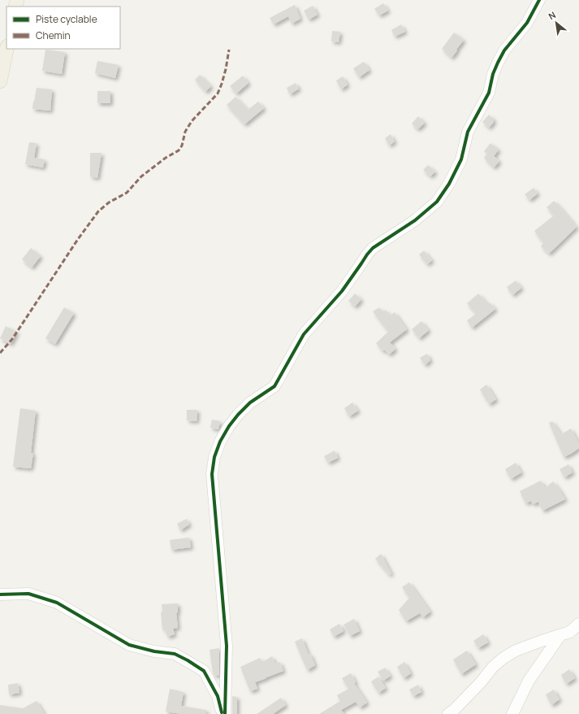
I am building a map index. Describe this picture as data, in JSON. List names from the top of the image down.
{
  "legend": ["Piste cyclable", "Chemin"],
  "north": "top left"
}
